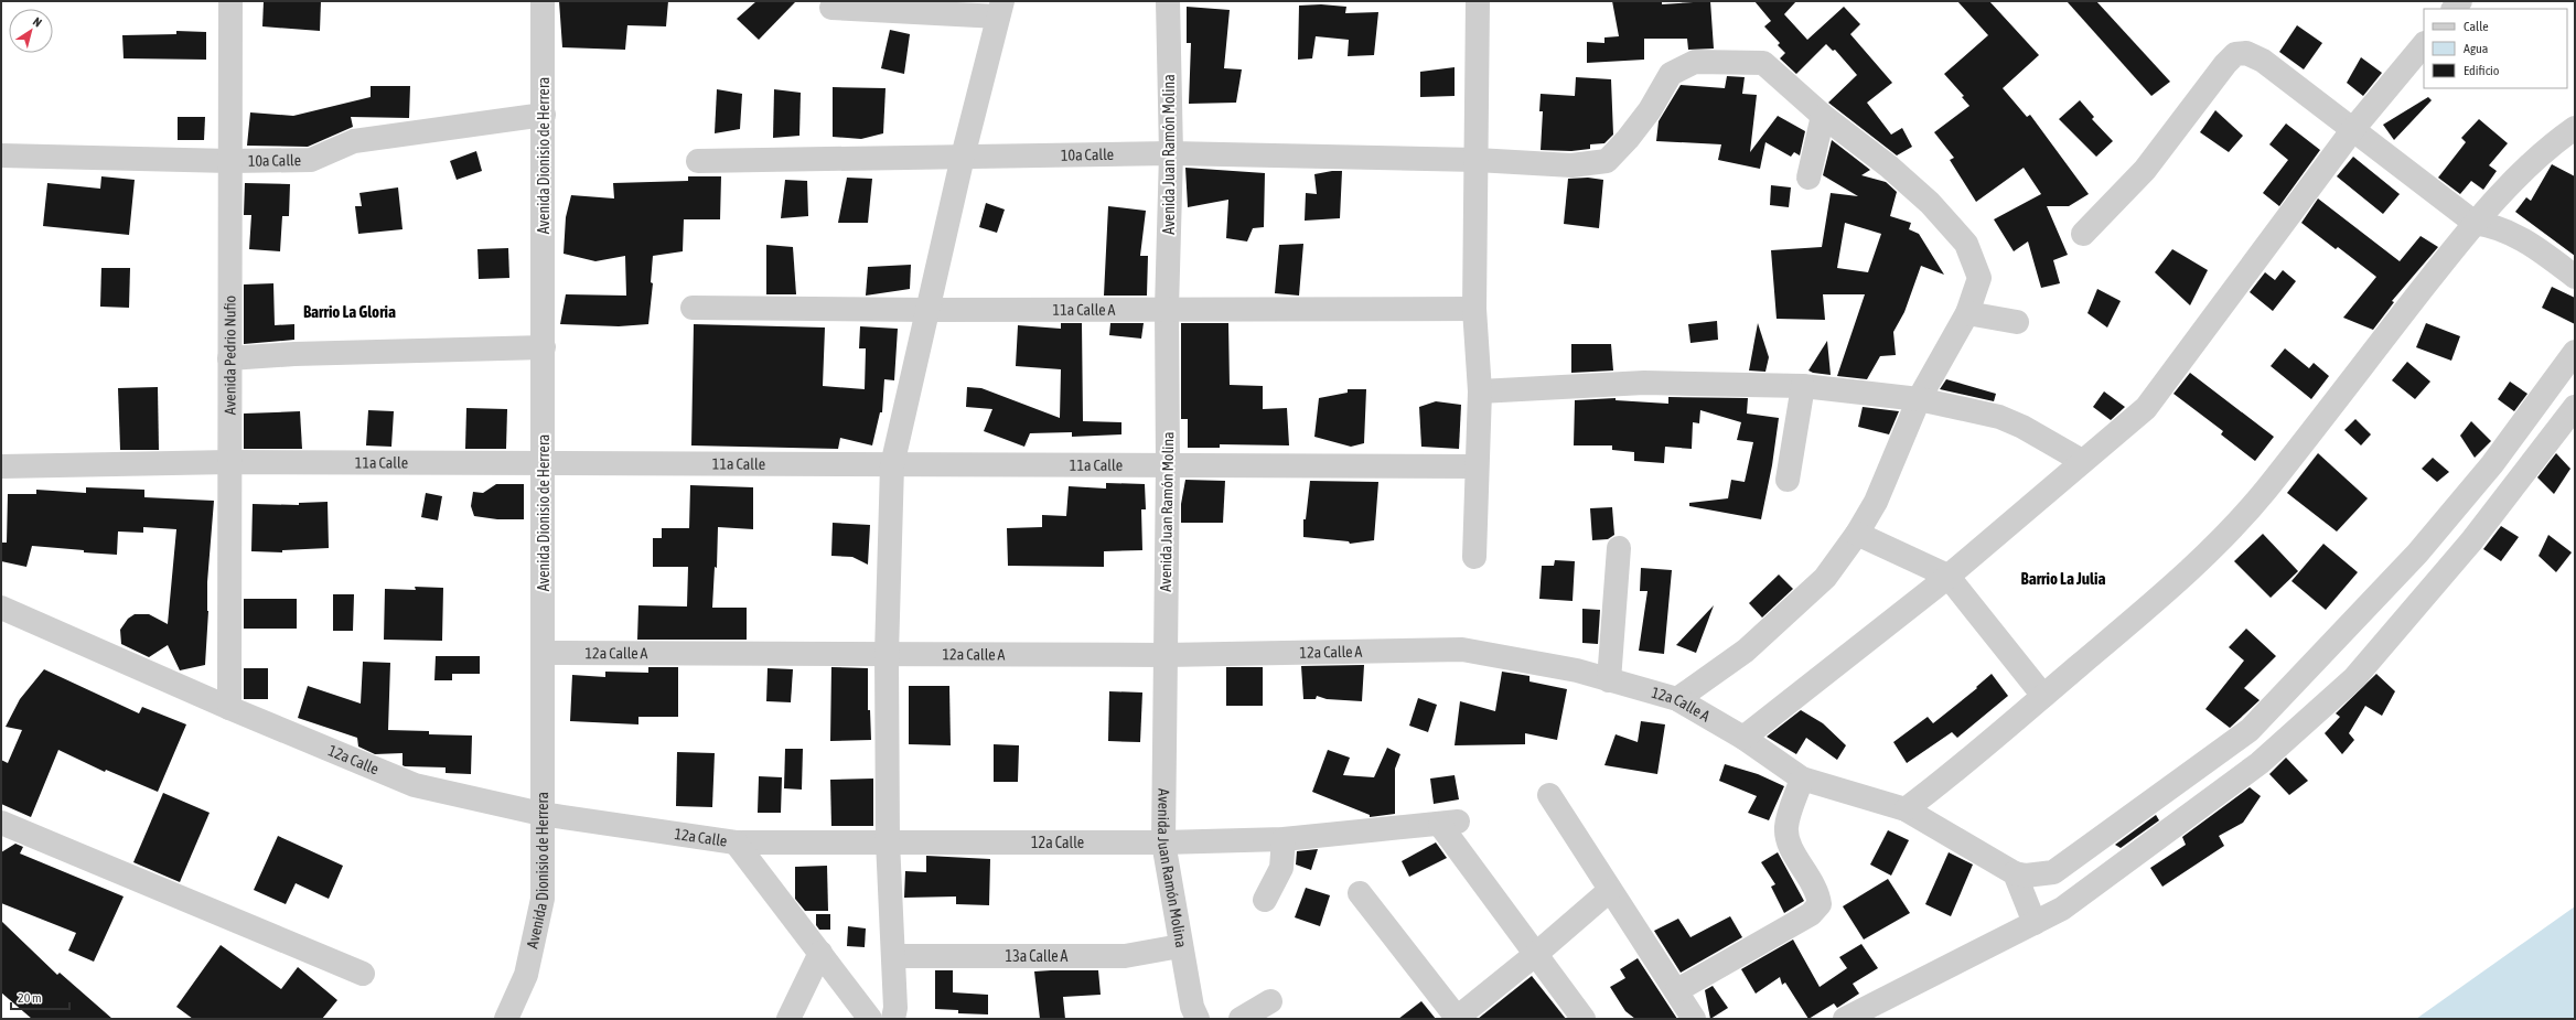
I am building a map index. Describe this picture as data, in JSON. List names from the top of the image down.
{
  "streets": {
    "street": [
      "10a Calle",
      "Avenida Juan Ramón Molina",
      "Avenida Dionisio de Herrera",
      "11a Calle A",
      "Avenida Pedrio Nufio",
      "11a Calle",
      "12a Calle A",
      "12a Calle",
      "13a Calle A"
    ]
  },
  "crossings": [
    ["10a Calle", "Avenida Juan Ramón Molina"],
    ["10a Calle", "Avenida Dionisio de Herrera"],
    ["10a Calle", "Avenida Pedrio Nufio"],
    ["10a Calle", "12a Calle A"],
    ["Avenida Juan Ramón Molina", "11a Calle A"],
    ["Avenida Juan Ramón Molina", "11a Calle"],
    ["Avenida Juan Ramón Molina", "12a Calle A"],
    ["Avenida Juan Ramón Molina", "12a Calle"],
    ["Avenida Juan Ramón Molina", "13a Calle A"],
    ["Avenida Dionisio de Herrera", "11a Calle"],
    ["Avenida Dionisio de Herrera", "12a Calle A"],
    ["Avenida Dionisio de Herrera", "12a Calle"],
    ["Avenida Pedrio Nufio", "11a Calle"],
    ["Avenida Pedrio Nufio", "12a Calle"]
  ],
  "districts": ["Barrio La Gloria", "Barrio La Julia"],
  "legend": ["Calle", "Agua", "Edificio"],
  "scale_bar": "20 m",
  "north": "top right"
}
